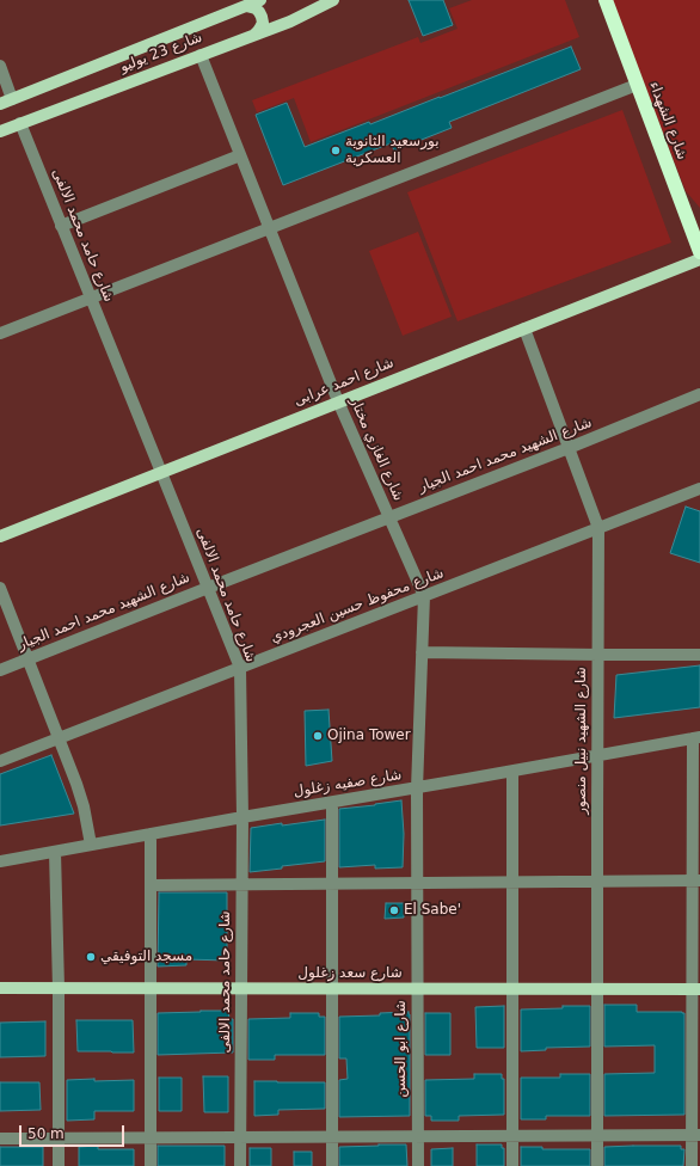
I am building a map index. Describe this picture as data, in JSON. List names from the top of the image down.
{
  "streets": {
    "highway": ["شارع الشهداء"],
    "main road": ["شارع 23 يوليو", "شارع احمد عرابى", "شارع سعد زغلول"],
    "street": [
      "شارع حامد محمد الالفى",
      "شارع الغازي مختار",
      "شارع الشهيد محمد احمد الجيار",
      "شارع محفوظ حسين العجرودي",
      "شارع الشهيد نبيل منصور",
      "شارع صفيه زغلول",
      "شارع ابو الحسن"
    ]
  },
  "crossings": [
    ["شارع 23 يوليو", "شارع حامد محمد الالفى"],
    ["شارع 23 يوليو", "شارع الغازي مختار"],
    ["شارع حامد محمد الالفى", "شارع احمد عرابى"],
    ["شارع حامد محمد الالفى", "شارع الشهيد محمد احمد الجيار"],
    ["شارع حامد محمد الالفى", "شارع محفوظ حسين العجرودي"],
    ["شارع حامد محمد الالفى", "شارع صفيه زغلول"],
    ["شارع حامد محمد الالفى", "شارع سعد زغلول"],
    ["شارع احمد عرابى", "شارع الغازي مختار"],
    ["شارع احمد عرابى", "شارع الشهيد نبيل منصور"],
    ["شارع الغازي مختار", "شارع الشهيد محمد احمد الجيار"],
    ["شارع الغازي مختار", "شارع محفوظ حسين العجرودي"],
    ["شارع الغازي مختار", "شارع صفيه زغلول"],
    ["شارع الغازي مختار", "شارع ابو الحسن"],
    ["شارع الشهيد محمد احمد الجيار", "شارع الشهيد نبيل منصور"],
    ["شارع محفوظ حسين العجرودي", "شارع الشهيد نبيل منصور"],
    ["شارع الشهيد نبيل منصور", "شارع صفيه زغلول"],
    ["شارع الشهيد نبيل منصور", "شارع سعد زغلول"],
    ["شارع صفيه زغلول", "شارع ابو الحسن"],
    ["شارع سعد زغلول", "شارع ابو الحسن"]
  ],
  "places": [
    "بورسعيد الثانوية العسكرية",
    "Ojina Tower",
    "El Sabe'",
    "مسجد التوفيقي"
  ],
  "scale_bar": "50 m"
}
